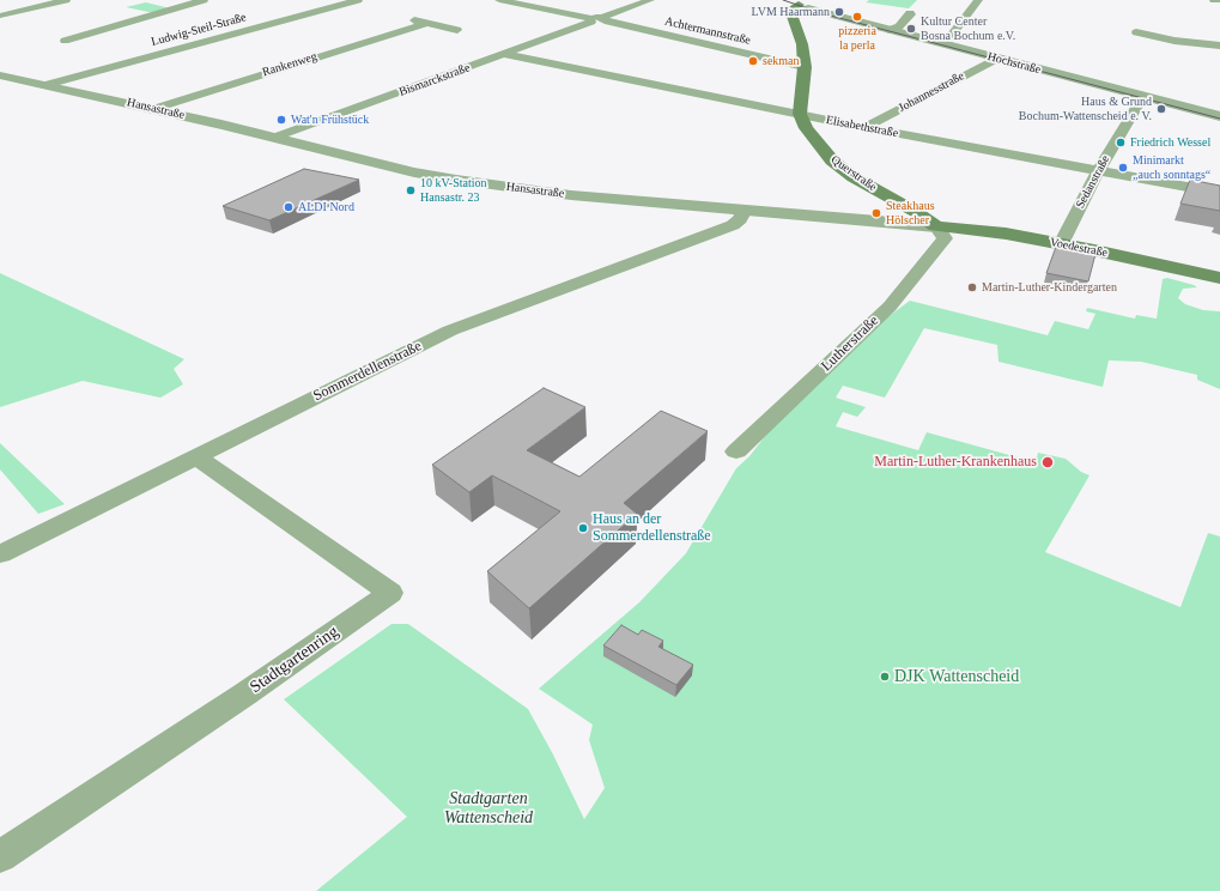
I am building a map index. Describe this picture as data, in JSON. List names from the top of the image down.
{
  "streets": {
    "main road": ["Querstraße", "Voedestraße"],
    "street": [
      "Ludwig-Steil-Straße",
      "Achtermannstraße",
      "Hochstraße",
      "Rankenweg",
      "Bismarckstraße",
      "Johannesstraße",
      "Hansastraße",
      "Elisabethstraße",
      "Sedanstraße",
      "Lutherstraße",
      "Sommerdellenstraße",
      "Stadtgartenring"
    ]
  },
  "crossings": [
    ["Ludwig-Steil-Straße", "Hansastraße"],
    ["Achtermannstraße", "Bismarckstraße"],
    ["Hochstraße", "Johannesstraße"],
    ["Hochstraße", "Sedanstraße"],
    ["Rankenweg", "Hansastraße"],
    ["Bismarckstraße", "Hansastraße"],
    ["Bismarckstraße", "Elisabethstraße"],
    ["Johannesstraße", "Elisabethstraße"],
    ["Hansastraße", "Querstraße"],
    ["Hansastraße", "Voedestraße"],
    ["Hansastraße", "Lutherstraße"],
    ["Hansastraße", "Sommerdellenstraße"],
    ["Elisabethstraße", "Querstraße"],
    ["Elisabethstraße", "Sedanstraße"],
    ["Querstraße", "Voedestraße"],
    ["Querstraße", "Lutherstraße"],
    ["Sedanstraße", "Voedestraße"],
    ["Voedestraße", "Lutherstraße"],
    ["Sommerdellenstraße", "Stadtgartenring"]
  ],
  "parks": ["Stadtgarten Wattenscheid"],
  "places": [
    "LVM Haarmann",
    "pizzeria la perla",
    "Kultur Center Bosna Bochum e.V.",
    "sekman",
    "Haus & Grund Bochum-Wattenscheid e. V.",
    "Wat'n Frühstück",
    "Friedrich Wessel",
    "Minimarkt „auch sonntags“",
    "10 kV-Station Hansastr. 23",
    "ALDI Nord",
    "Steakhaus Hölscher",
    "Martin-Luther-Kindergarten",
    "Martin-Luther-Krankenhaus",
    "Haus an der Sommerdellenstraße",
    "DJK Wattenscheid"
  ]
}
